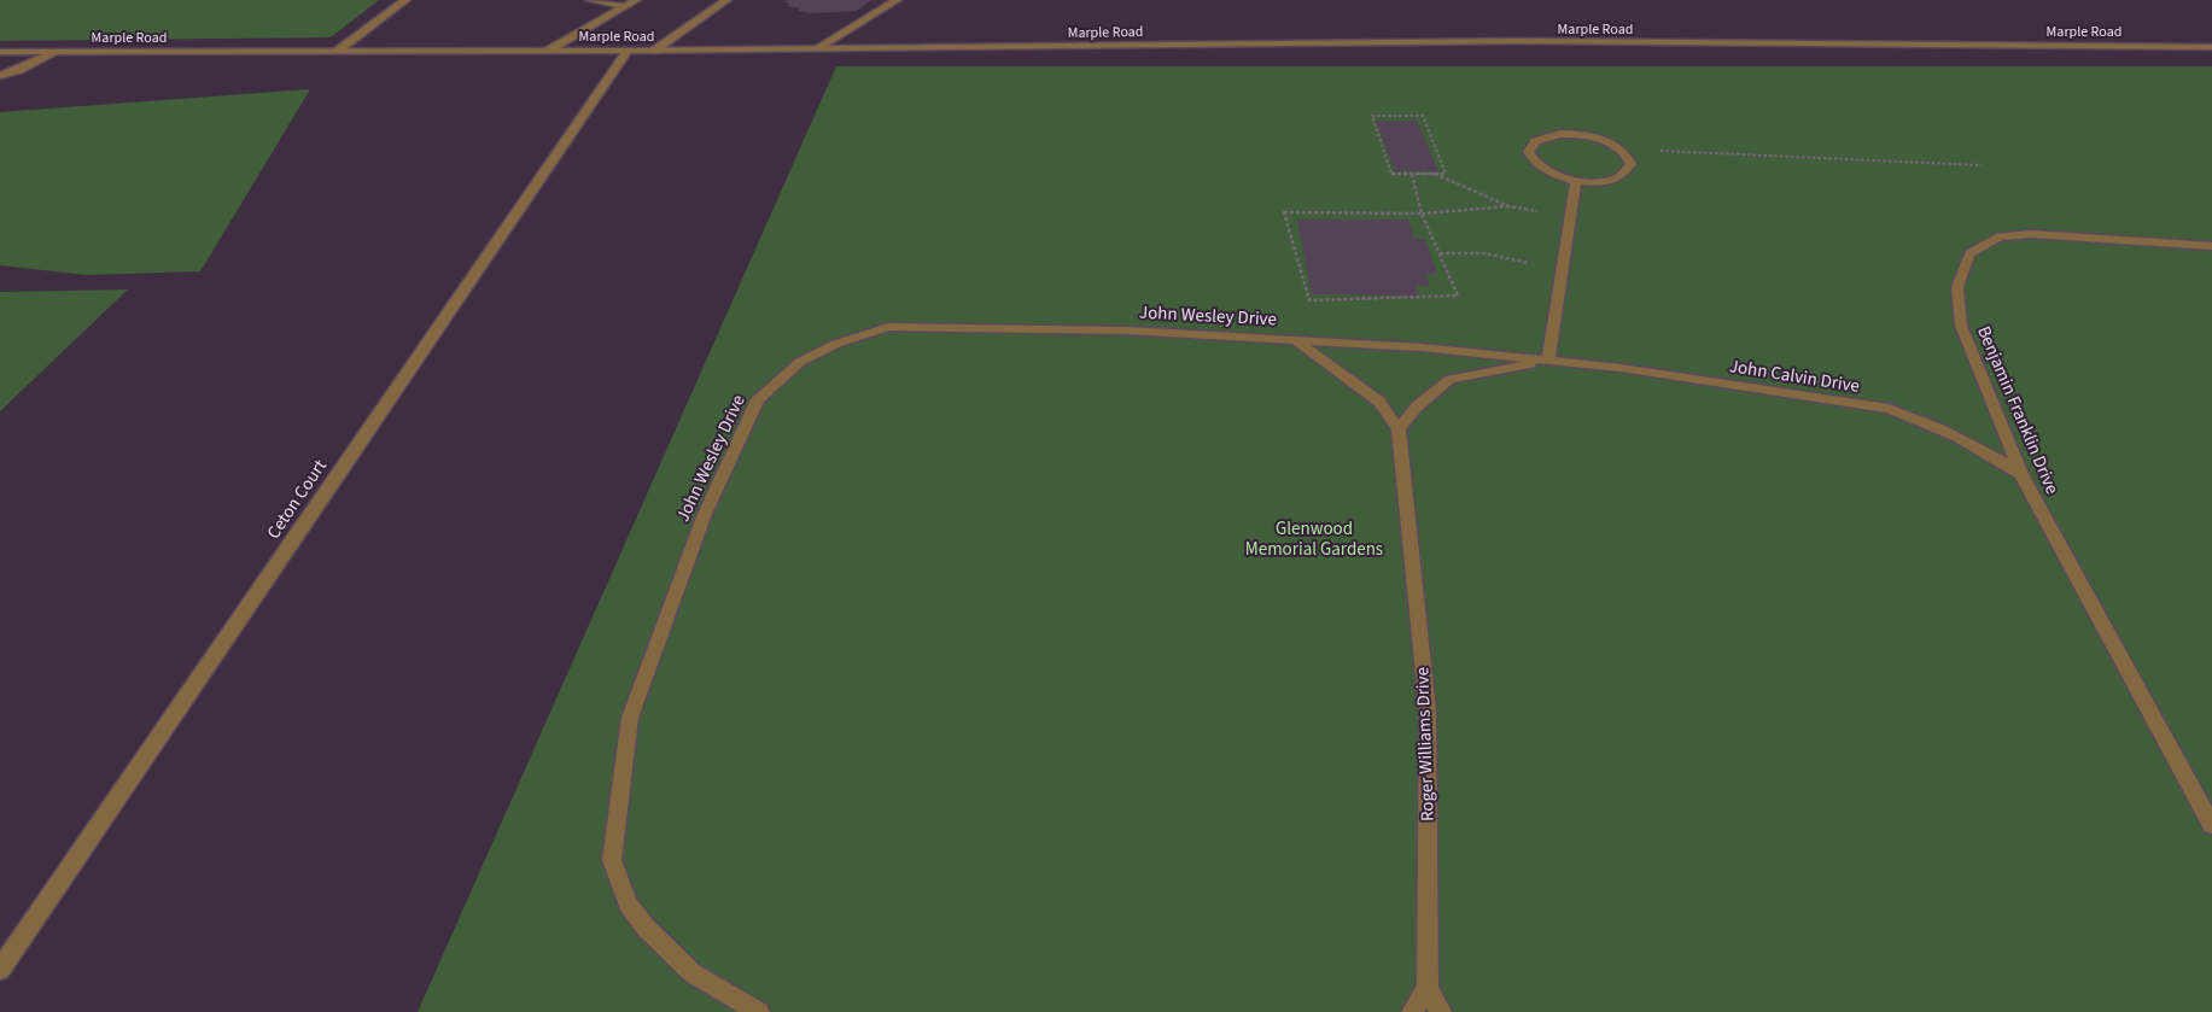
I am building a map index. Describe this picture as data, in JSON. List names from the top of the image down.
{
  "streets": {
    "street": [
      "Marple Road",
      "John Wesley Drive",
      "John Calvin Drive",
      "Benjamin Franklin Drive",
      "Ceton Court",
      "Roger Williams Drive"
    ]
  },
  "crossings": [
    ["Marple Road", "Ceton Court"],
    ["John Wesley Drive", "John Calvin Drive"],
    ["John Wesley Drive", "Roger Williams Drive"],
    ["John Calvin Drive", "Benjamin Franklin Drive"]
  ],
  "parks": ["Glenwood Memorial Gardens"]
}
